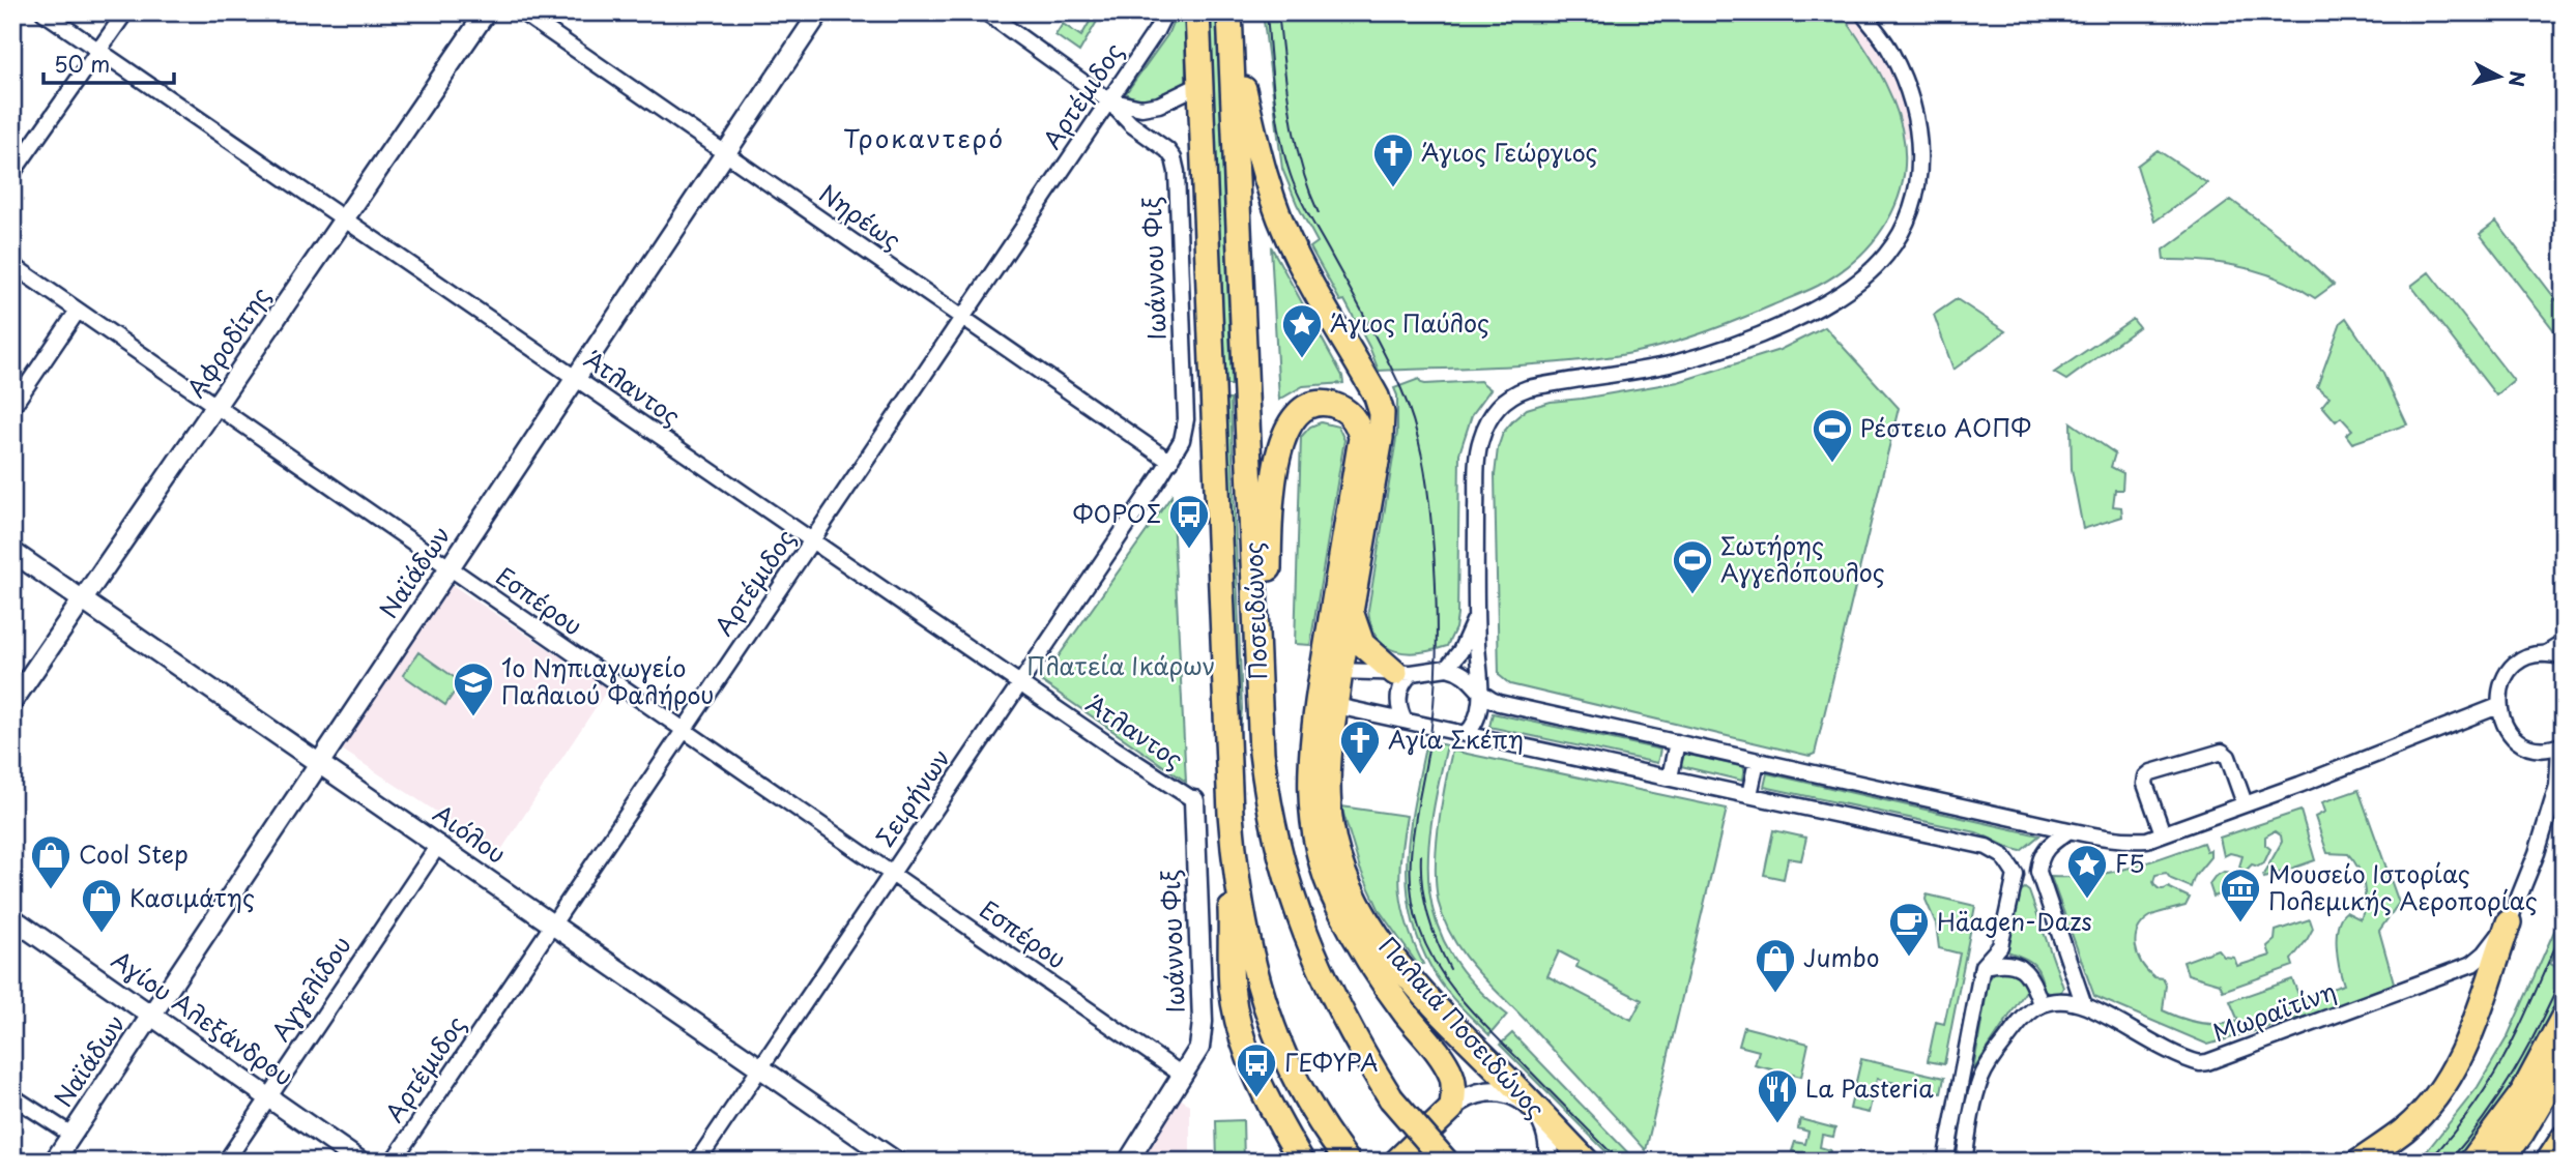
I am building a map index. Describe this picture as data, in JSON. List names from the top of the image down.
{
  "streets": {
    "main road": ["Ποσειδώνος", "Παλαιά Ποσειδώνος"],
    "street": [
      "Αρτέμιδος",
      "Νηρέως",
      "Ιωάννου Φιξ",
      "Αφροδίτης",
      "Άτλαντος",
      "Ναϊάδων",
      "Εσπέρου",
      "Σειρήνων",
      "Αιόλου",
      "Αγγελίδου",
      "Μωραϊτίνη",
      "Αγίου Αλεξάνδρου"
    ]
  },
  "crossings": [
    ["Αρτέμιδος", "Νηρέως"],
    ["Αρτέμιδος", "Ιωάννου Φιξ"],
    ["Αρτέμιδος", "Άτλαντος"],
    ["Αρτέμιδος", "Εσπέρου"],
    ["Αρτέμιδος", "Αιόλου"],
    ["Νηρέως", "Ιωάννου Φιξ"],
    ["Νηρέως", "Ναϊάδων"],
    ["Νηρέως", "Σειρήνων"],
    ["Ιωάννου Φιξ", "Άτλαντος"],
    ["Ιωάννου Φιξ", "Εσπέρου"],
    ["Ιωάννου Φιξ", "Σειρήνων"],
    ["Αφροδίτης", "Άτλαντος"],
    ["Αφροδίτης", "Εσπέρου"],
    ["Αφροδίτης", "Αιόλου"],
    ["Άτλαντος", "Ναϊάδων"],
    ["Άτλαντος", "Σειρήνων"],
    ["Ναϊάδων", "Εσπέρου"],
    ["Ναϊάδων", "Αιόλου"],
    ["Ναϊάδων", "Αγίου Αλεξάνδρου"],
    ["Εσπέρου", "Σειρήνων"],
    ["Σειρήνων", "Αιόλου"],
    ["Αιόλου", "Αγγελίδου"],
    ["Αγγελίδου", "Αγίου Αλεξάνδρου"]
  ],
  "districts": ["Τροκαντερό"],
  "parks": ["Πλατεία Ικάρων"],
  "places": {
    "church": ["Άγιος Γεώργιος", "Αγία Σκέπη"],
    "place": ["Άγιος Παύλος", "F5"],
    "sports": ["Ρέστειο ΑΟΠΦ", "Σωτήρης Αγγελόπουλος"],
    "bus stop": ["ΦΟΡΟΣ", "ΓΕΦΥΡΑ"],
    "school or university": ["1ο Νηπιαγωγείο Παλαιού Φαλήρου"],
    "shop": ["Cool Step", "Κασιμάτης", "Jumbo"],
    "museum": ["Μουσείο Ιστορίας Πολεμικής Αεροπορίας"],
    "cafe": ["Häagen-Dazs"],
    "restaurant": ["La Pasteria"]
  },
  "scale_bar": "50 m",
  "north": "right"
}
